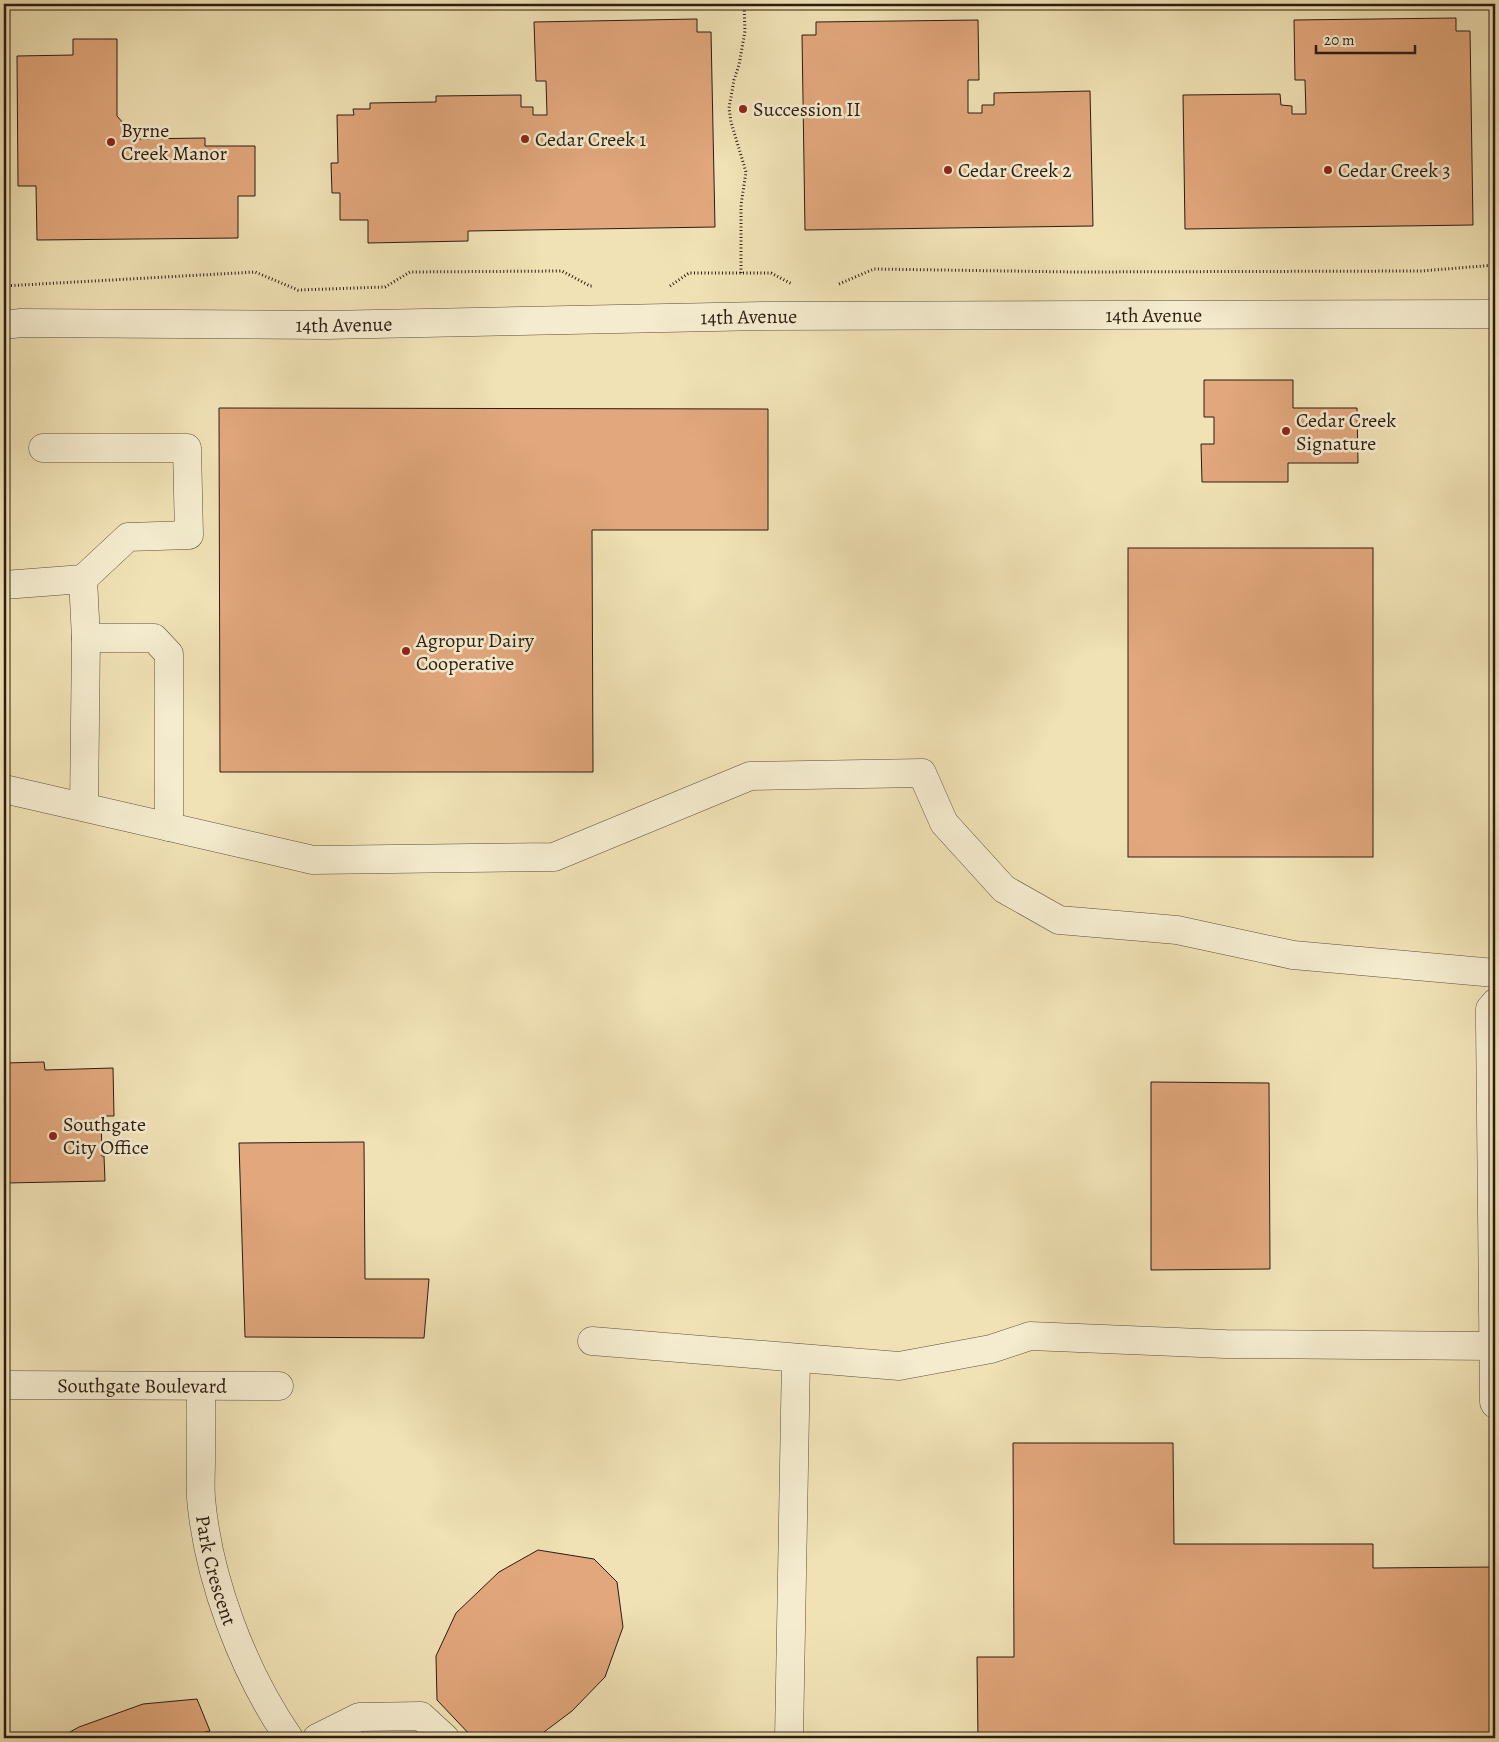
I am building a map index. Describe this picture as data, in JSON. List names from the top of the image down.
{
  "streets": {
    "street": ["14th Avenue", "Southgate Boulevard", "Park Crescent"]
  },
  "crossings": [
    ["Southgate Boulevard", "Park Crescent"]
  ],
  "places": [
    "Succession II",
    "Cedar Creek 1",
    "Byrne Creek Manor",
    "Cedar Creek 2",
    "Cedar Creek 3",
    "Cedar Creek Signature",
    "Agropur Dairy Cooperative",
    "Southgate City Office"
  ],
  "scale_bar": "20 m"
}
